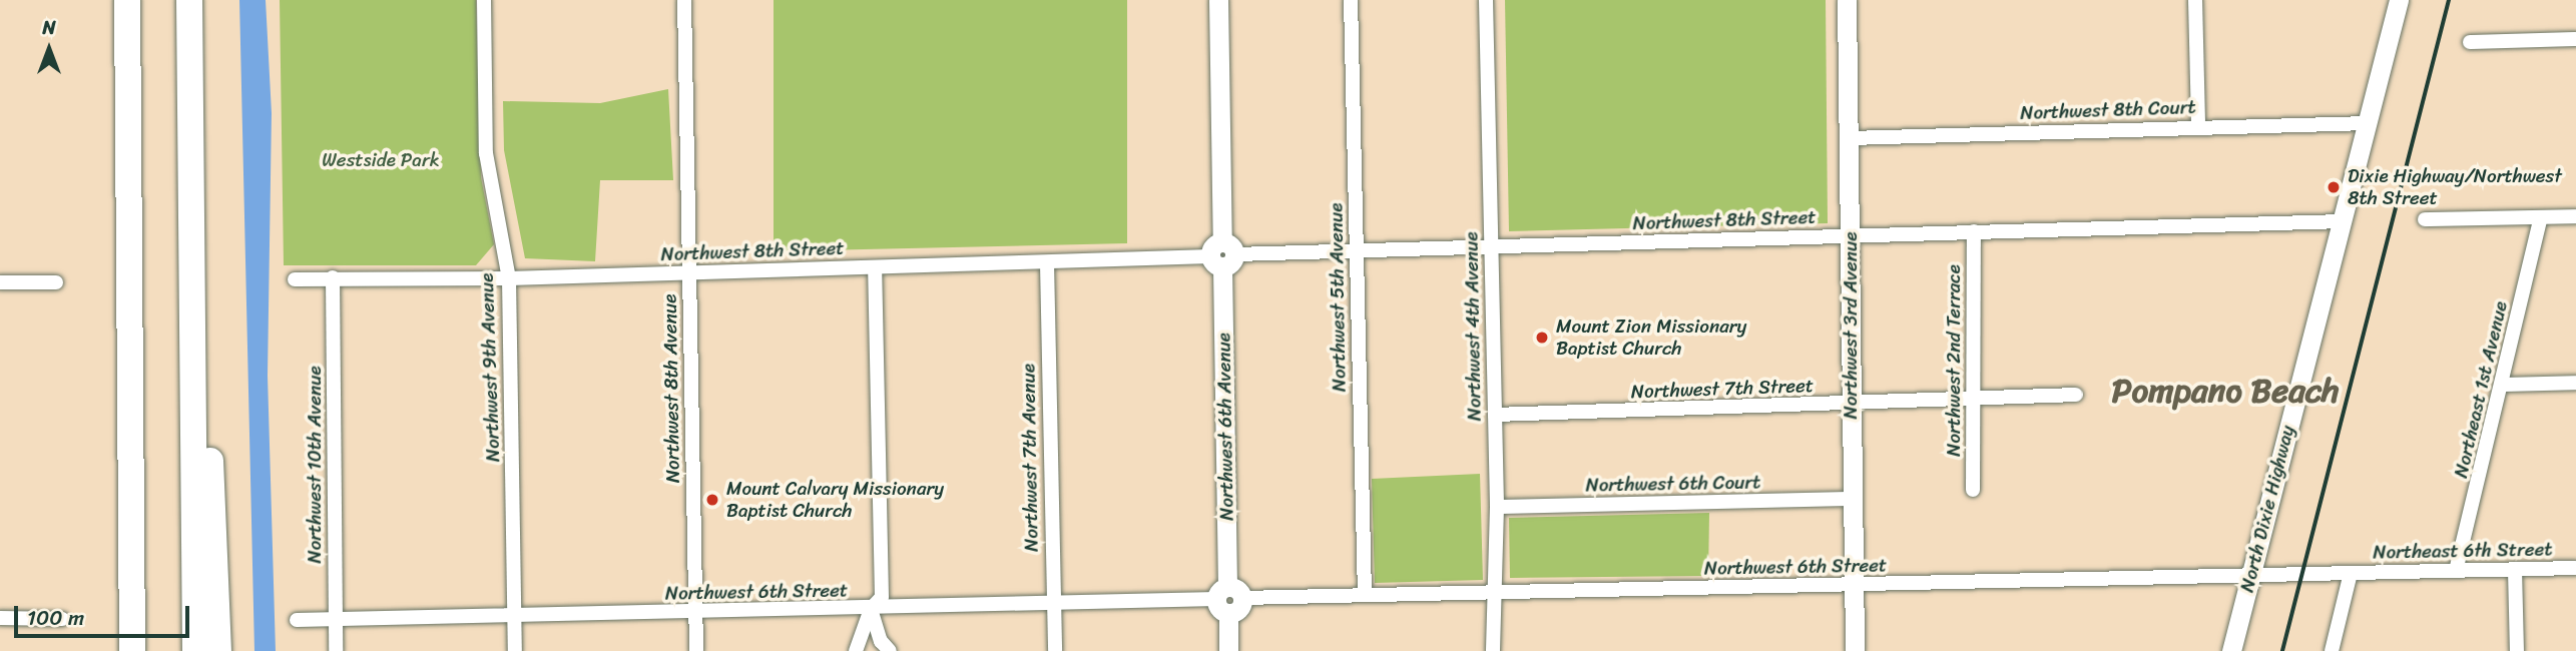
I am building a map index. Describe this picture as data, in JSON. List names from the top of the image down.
{
  "streets": {
    "street": [
      "Northwest 8th Court",
      "Northwest 8th Street",
      "Northwest 5th Avenue",
      "Northwest 3rd Avenue",
      "Northwest 4th Avenue",
      "Northwest 2nd Terrace",
      "Northwest 9th Avenue",
      "Northwest 8th Avenue",
      "Northwest 7th Street",
      "Northeast 1st Avenue",
      "Northwest 6th Avenue",
      "Northwest 7th Avenue",
      "Northwest 10th Avenue",
      "Northwest 6th Court",
      "North Dixie Highway",
      "Northeast 6th Street",
      "Northwest 6th Street"
    ]
  },
  "crossings": [
    ["Northwest 8th Court", "Northwest 3rd Avenue"],
    ["Northwest 8th Court", "North Dixie Highway"],
    ["Northwest 8th Street", "Northwest 5th Avenue"],
    ["Northwest 8th Street", "Northwest 3rd Avenue"],
    ["Northwest 8th Street", "Northwest 4th Avenue"],
    ["Northwest 8th Street", "Northwest 2nd Terrace"],
    ["Northwest 8th Street", "Northwest 9th Avenue"],
    ["Northwest 8th Street", "Northwest 8th Avenue"],
    ["Northwest 8th Street", "Northwest 6th Avenue"],
    ["Northwest 8th Street", "Northwest 7th Avenue"],
    ["Northwest 8th Street", "Northwest 10th Avenue"],
    ["Northwest 8th Street", "North Dixie Highway"],
    ["Northwest 5th Avenue", "Northwest 6th Street"],
    ["Northwest 3rd Avenue", "Northwest 7th Street"],
    ["Northwest 3rd Avenue", "Northwest 6th Court"],
    ["Northwest 3rd Avenue", "Northwest 6th Street"],
    ["Northwest 4th Avenue", "Northwest 7th Street"],
    ["Northwest 4th Avenue", "Northwest 6th Court"],
    ["Northwest 4th Avenue", "Northwest 6th Street"],
    ["Northwest 2nd Terrace", "Northwest 7th Street"],
    ["Northwest 9th Avenue", "Northwest 6th Street"],
    ["Northwest 8th Avenue", "Northwest 6th Street"],
    ["Northeast 1st Avenue", "Northeast 6th Street"],
    ["Northwest 6th Avenue", "Northwest 6th Street"],
    ["Northwest 7th Avenue", "Northwest 6th Street"],
    ["Northwest 10th Avenue", "Northwest 6th Street"],
    ["North Dixie Highway", "Northwest 6th Street"],
    ["Northeast 6th Street", "Northwest 6th Street"]
  ],
  "districts": ["Pompano Beach"],
  "parks": ["Westside Park"],
  "places": ["Dixie Highway/Northwest 8th Street", "Mount Zion Missionary Baptist Church", "Mount Calvary Missionary Baptist Church"],
  "scale_bar": "100 m",
  "north": "top"
}
